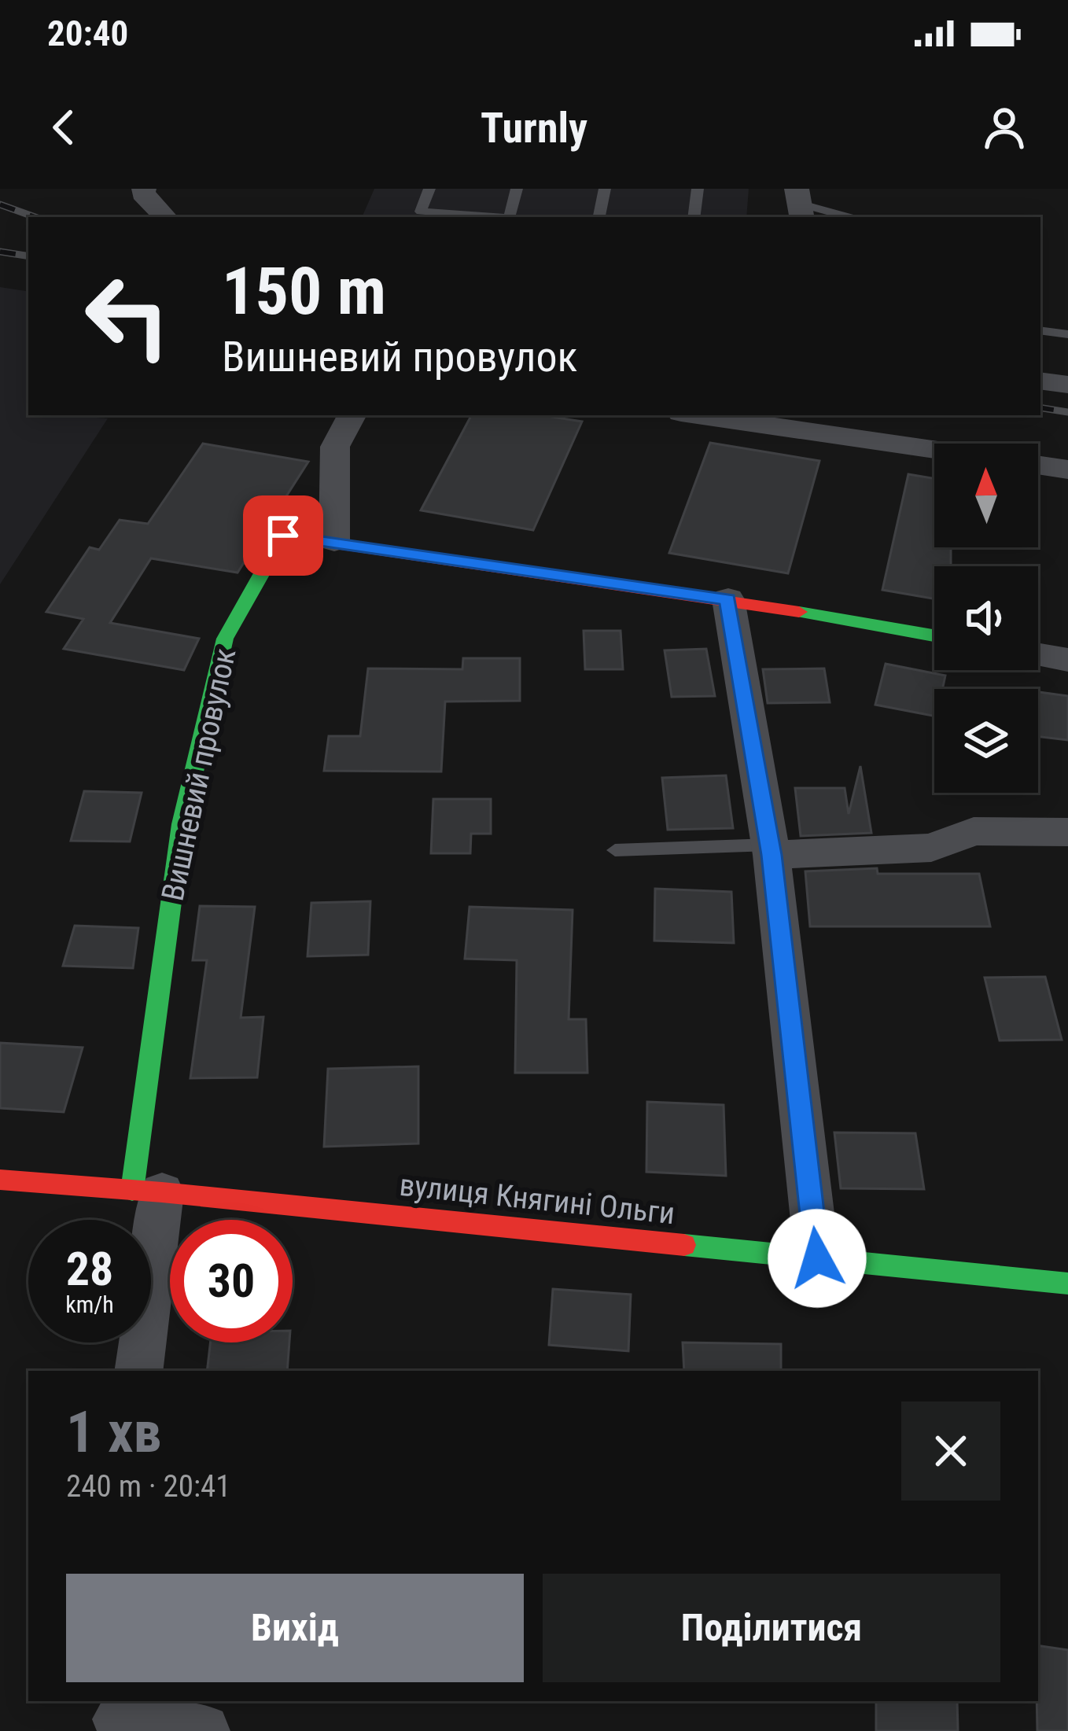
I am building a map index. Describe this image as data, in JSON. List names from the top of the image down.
{
  "streets": {
    "street": ["Вишневий провулок", "вулиця Княгині Ольги"]
  },
  "crossings": [
    ["Вишневий провулок", "вулиця Княгині Ольги"]
  ],
  "north": "top",
  "page": {
    "status": "20:40",
    "header": "Turnly",
    "turn": ["150 m", "Вишневий провулок"],
    "speed": "28 km/h",
    "limit": "30",
    "heading": ["1 хв", "240 m · 20:41"],
    "buttons": ["Вихід", "Поділитися"]
  }
}
